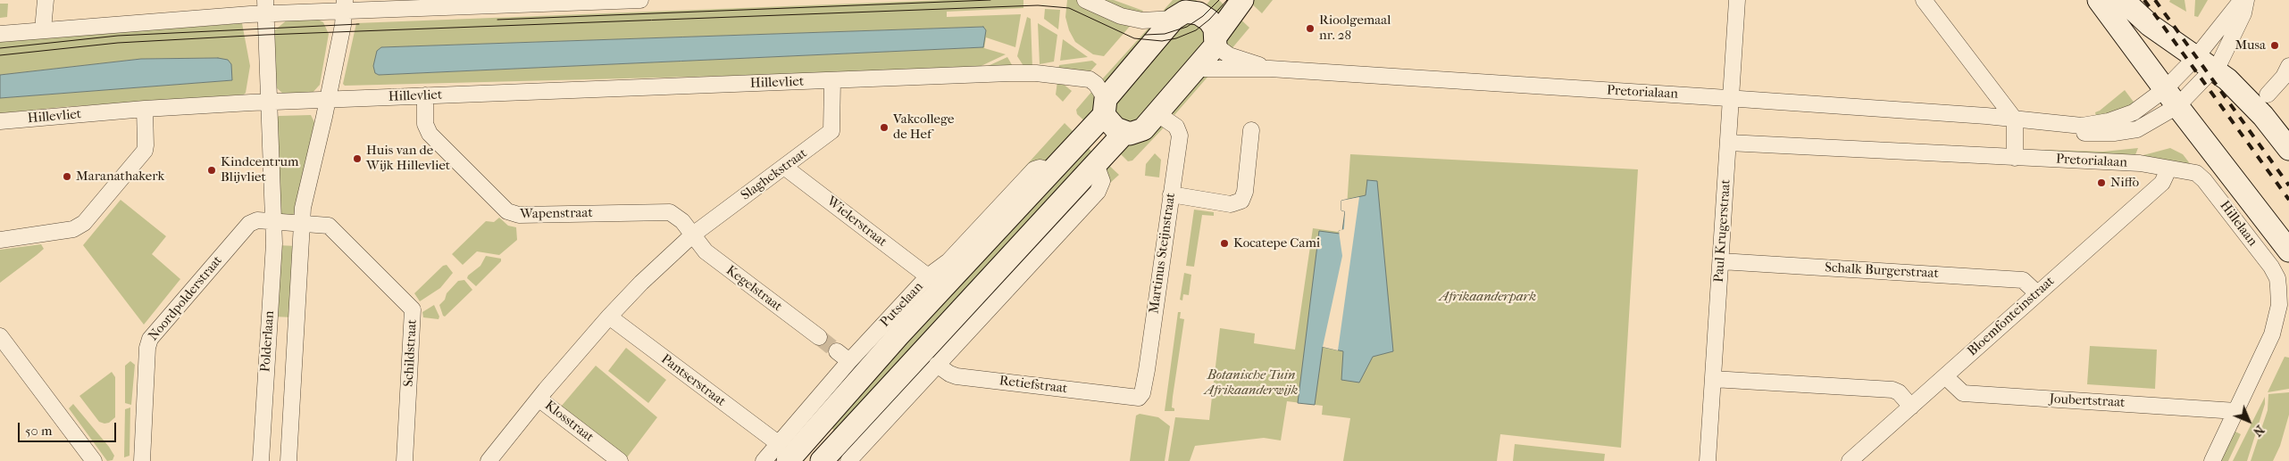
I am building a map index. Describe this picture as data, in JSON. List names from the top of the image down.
{
  "streets": {
    "main road": ["Hillelaan", "Putselaan"],
    "street": [
      "Hillevliet",
      "Pretorialaan",
      "Slaghekstraat",
      "Wapenstraat",
      "Wielerstraat",
      "Paul Krugerstraat",
      "Martinus Steijnstraat",
      "Schalk Burgerstraat",
      "Kegelstraat",
      "Noordpolderstraat",
      "Bloemfonteinstraat",
      "Polderlaan",
      "Schildstraat",
      "Pantserstraat",
      "Retiefstraat",
      "Joubertstraat",
      "Klosstraat"
    ]
  },
  "crossings": [
    ["Hillevliet", "Slaghekstraat"],
    ["Hillevliet", "Wapenstraat"],
    ["Hillevliet", "Polderlaan"],
    ["Pretorialaan", "Hillelaan"],
    ["Pretorialaan", "Paul Krugerstraat"],
    ["Pretorialaan", "Bloemfonteinstraat"],
    ["Slaghekstraat", "Wapenstraat"],
    ["Slaghekstraat", "Wielerstraat"],
    ["Slaghekstraat", "Kegelstraat"],
    ["Slaghekstraat", "Pantserstraat"],
    ["Slaghekstraat", "Klosstraat"],
    ["Wapenstraat", "Kegelstraat"],
    ["Wielerstraat", "Putselaan"],
    ["Hillelaan", "Bloemfonteinstraat"],
    ["Hillelaan", "Joubertstraat"],
    ["Paul Krugerstraat", "Schalk Burgerstraat"],
    ["Martinus Steijnstraat", "Retiefstraat"],
    ["Schalk Burgerstraat", "Bloemfonteinstraat"],
    ["Noordpolderstraat", "Polderlaan"],
    ["Putselaan", "Pantserstraat"],
    ["Bloemfonteinstraat", "Joubertstraat"]
  ],
  "parks": ["Afrikaanderpark", "Botanische Tuin Afrikaanderwijk"],
  "places": [
    "Rioolgemaal nr. 28",
    "Musa",
    "Vakcollege de Hef",
    "Huis van de Wijk Hillevliet",
    "Kindcentrum Blijvliet",
    "Maranathakerk",
    "Niffo",
    "Kocatepe Cami"
  ],
  "scale_bar": "50 m",
  "north": "bottom right"
}
